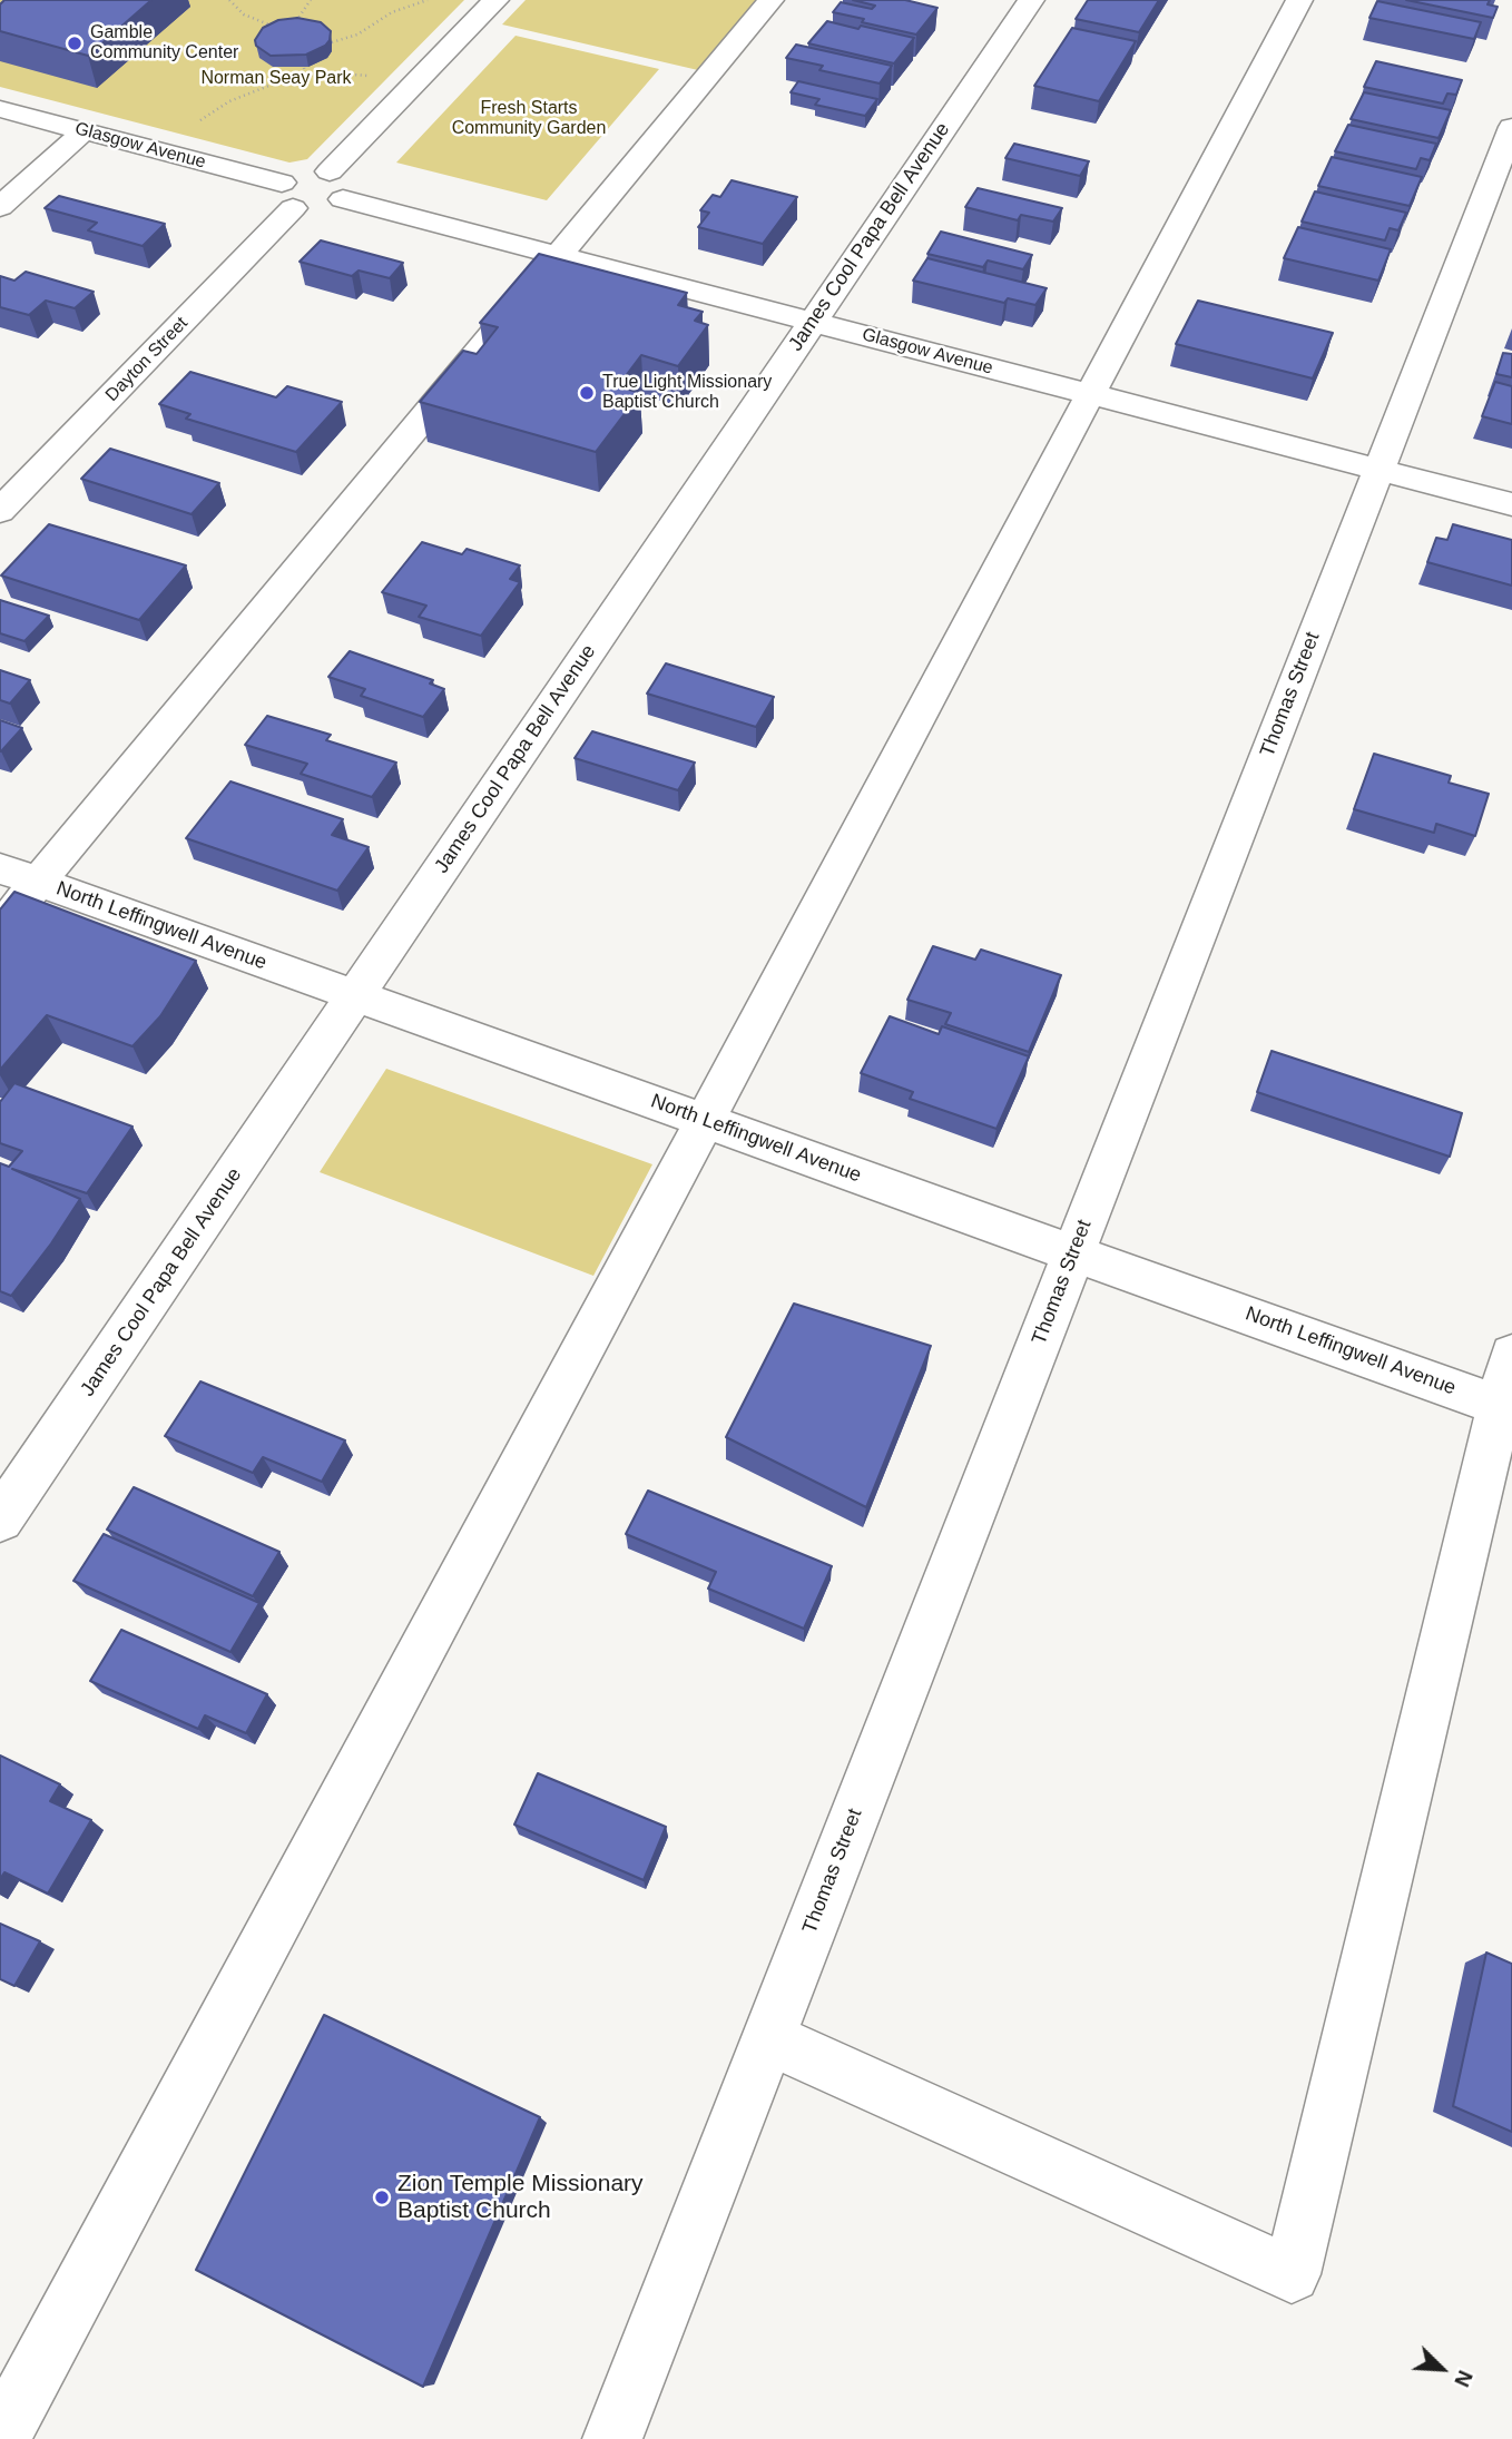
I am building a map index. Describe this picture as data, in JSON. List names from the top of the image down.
{
  "streets": {
    "street": [
      "Glasgow Avenue",
      "James Cool Papa Bell Avenue",
      "Dayton Street",
      "Thomas Street",
      "North Leffingwell Avenue"
    ]
  },
  "crossings": [
    ["Glasgow Avenue", "James Cool Papa Bell Avenue"],
    ["Glasgow Avenue", "Dayton Street"],
    ["Glasgow Avenue", "Thomas Street"],
    ["James Cool Papa Bell Avenue", "North Leffingwell Avenue"],
    ["Thomas Street", "North Leffingwell Avenue"]
  ],
  "parks": ["Norman Seay Park", "Fresh Starts Community Garden"],
  "places": ["Gamble Community Center", "True Light Missionary Baptist Church", "Zion Temple Missionary Baptist Church"],
  "north": "bottom right"
}
